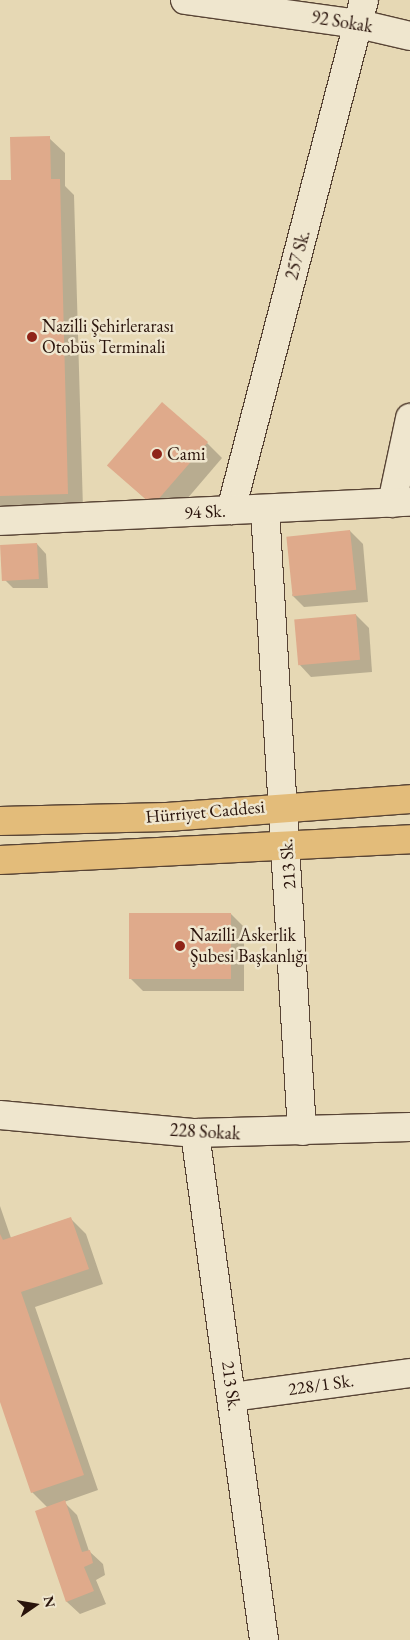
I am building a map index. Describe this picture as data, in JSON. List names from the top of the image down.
{
  "streets": {
    "main road": ["Hürriyet Caddesi"],
    "street": [
      "92 Sokak",
      "257 Sk.",
      "94 Sk.",
      "213 Sk.",
      "228 Sokak",
      "228/1 Sk."
    ]
  },
  "crossings": [
    ["92 Sokak", "257 Sk."],
    ["257 Sk.", "94 Sk."],
    ["94 Sk.", "213 Sk."],
    ["Hürriyet Caddesi", "213 Sk."],
    ["213 Sk.", "228 Sokak"],
    ["213 Sk.", "228/1 Sk."]
  ],
  "places": ["Nazilli Şehirlerarası Otobüs Terminali", "Cami", "Nazilli Askerlik Şubesi Başkanlığı"],
  "north": "right"
}
